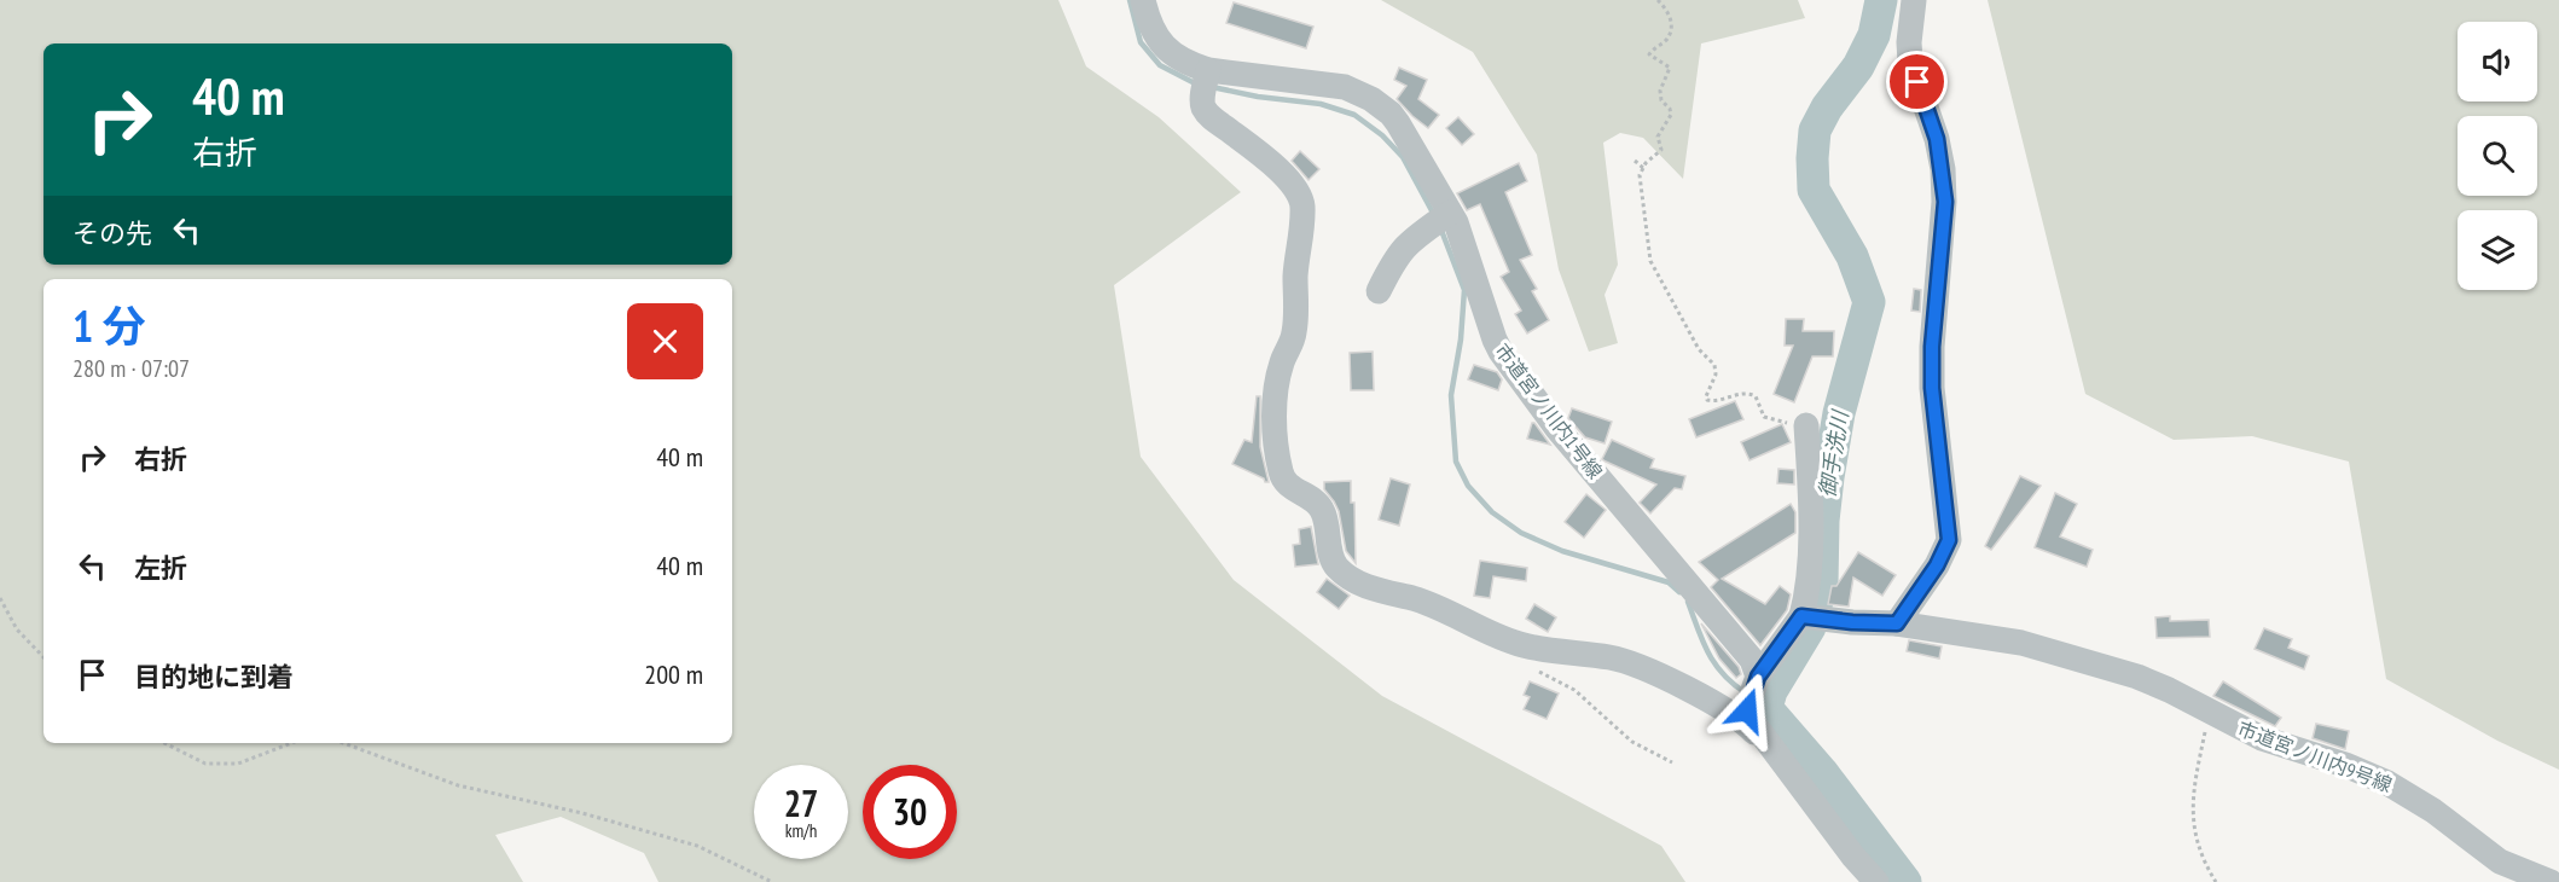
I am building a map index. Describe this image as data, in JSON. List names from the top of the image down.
{
  "streets": {
    "street": ["市道宮ノ川内1号線", "市道宮ノ川内9号線"]
  },
  "water": ["御手洗川"],
  "page": {
    "turn": ["40 m", "右折"],
    "then": "その先",
    "heading": ["1 分", "280 m · 07:07"],
    "list": [
      {
        "name": "右折",
        "value": "40 m"
      },
      {
        "name": "左折",
        "value": "40 m"
      },
      {
        "name": "目的地に到着",
        "value": "200 m"
      }
    ],
    "speed": "27 km/h",
    "limit": "30"
  }
}
